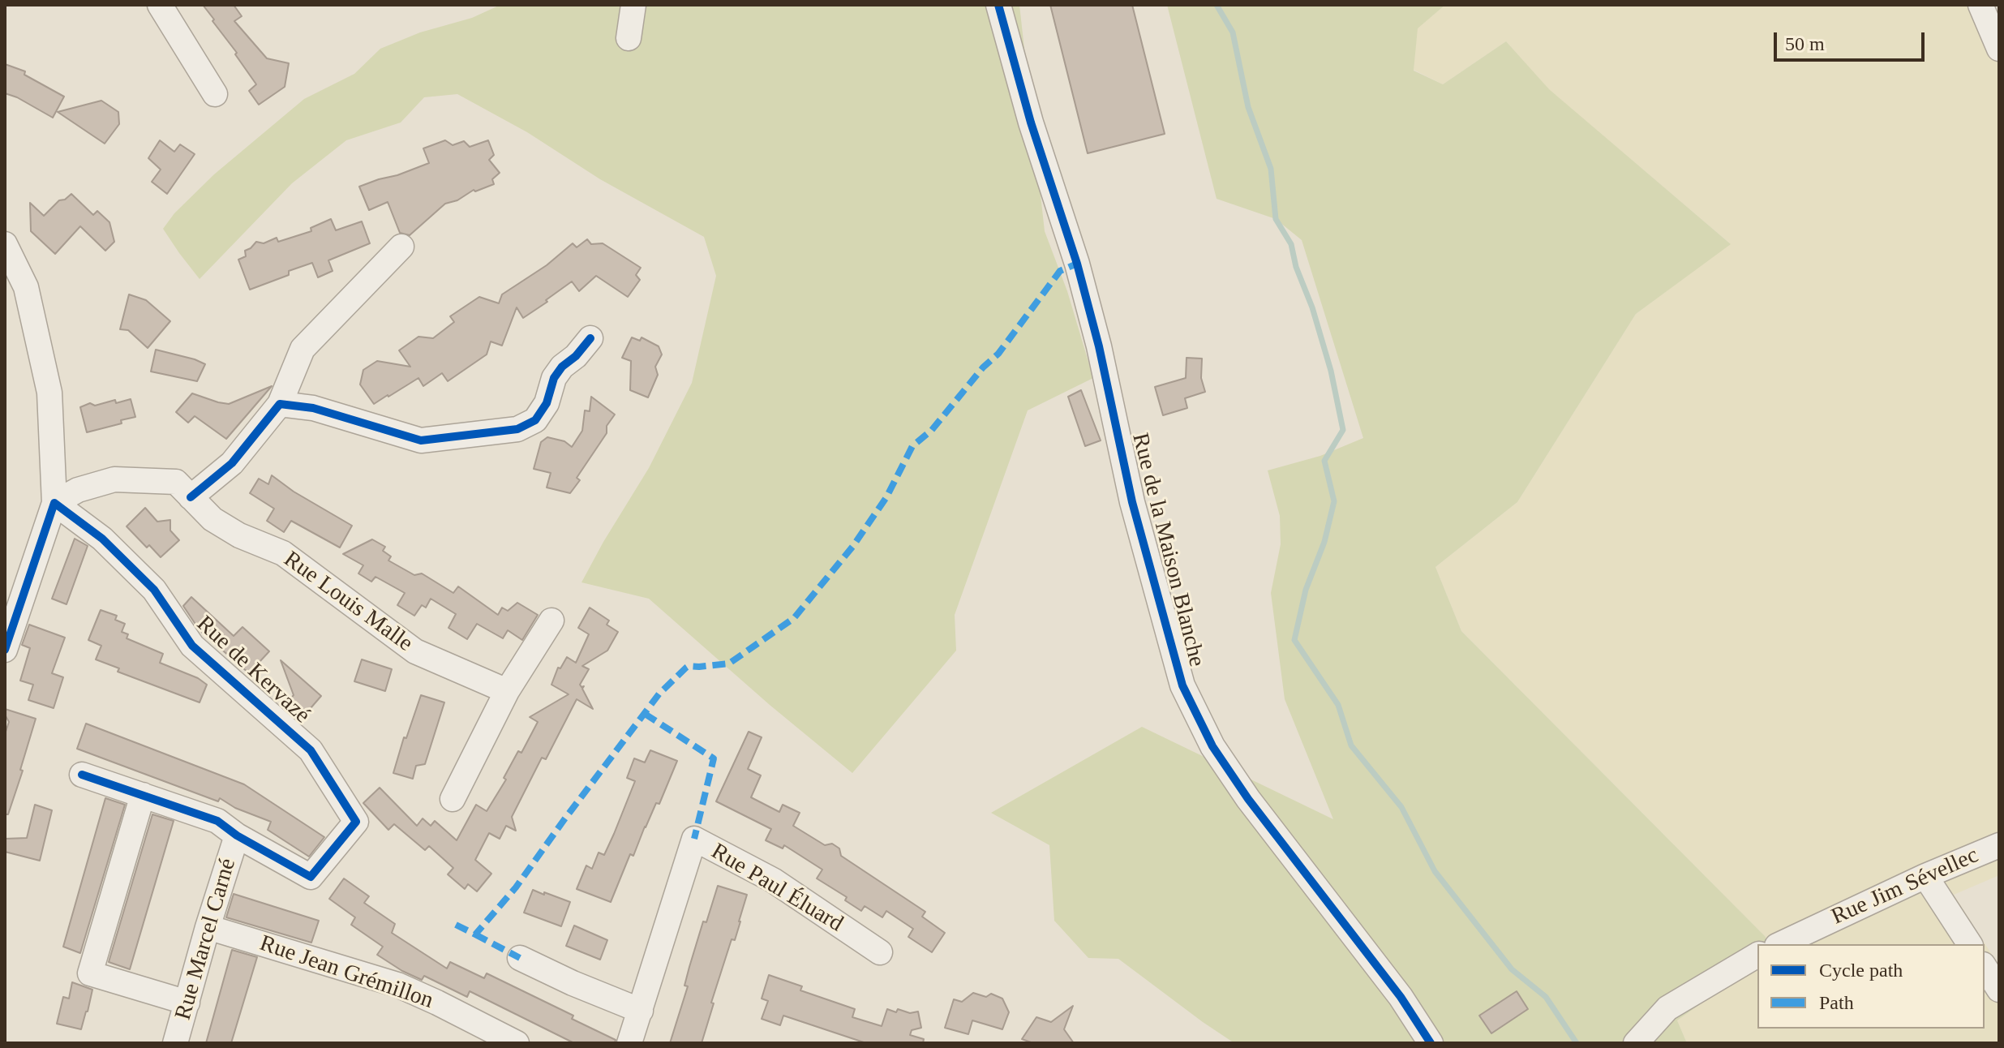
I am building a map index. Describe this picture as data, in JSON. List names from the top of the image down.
{
  "streets": {
    "street": [
      "Rue de la Maison Blanche",
      "Rue Louis Malle",
      "Rue de Kervazé",
      "Rue Jim Sévellec",
      "Rue Paul Éluard",
      "Rue Marcel Carné",
      "Rue Jean Grémillon"
    ]
  },
  "crossings": [
    ["Rue Louis Malle", "Rue de Kervazé"],
    ["Rue de Kervazé", "Rue Marcel Carné"],
    ["Rue Marcel Carné", "Rue Jean Grémillon"]
  ],
  "legend": ["Cycle path", "Path"],
  "scale_bar": "50 m"
}
